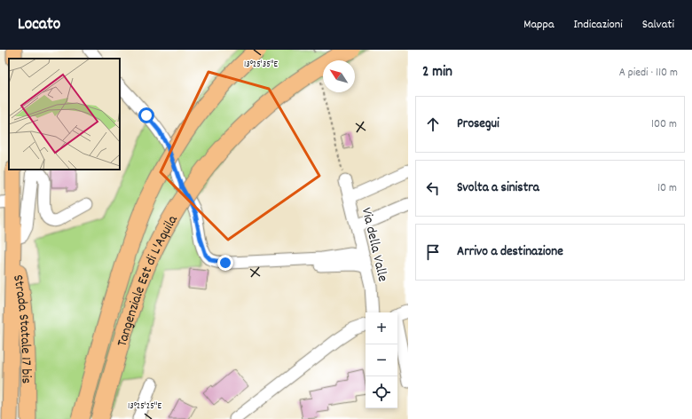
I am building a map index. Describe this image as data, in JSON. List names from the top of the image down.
{
  "streets": {
    "highway": ["Tangenziale Est di L'Aquila"],
    "main road": ["Strada Statale 17 bis"],
    "street": ["Via della Valle"]
  },
  "north": "top left",
  "page": {
    "header": "Locato",
    "nav": ["Mappa", "Indicazioni", "Salvati"],
    "heading": ["2 min", "A piedi · 110 m"],
    "list": [
      ["Prosegui", "100 m"],
      ["Svolta a sinistra", "10 m"],
      "Arrivo a destinazione"
    ],
    "map_buttons": ["+", "−"]
  },
  "coordinates": ["13°25'35\"E", "13°25'25\"E"]
}
